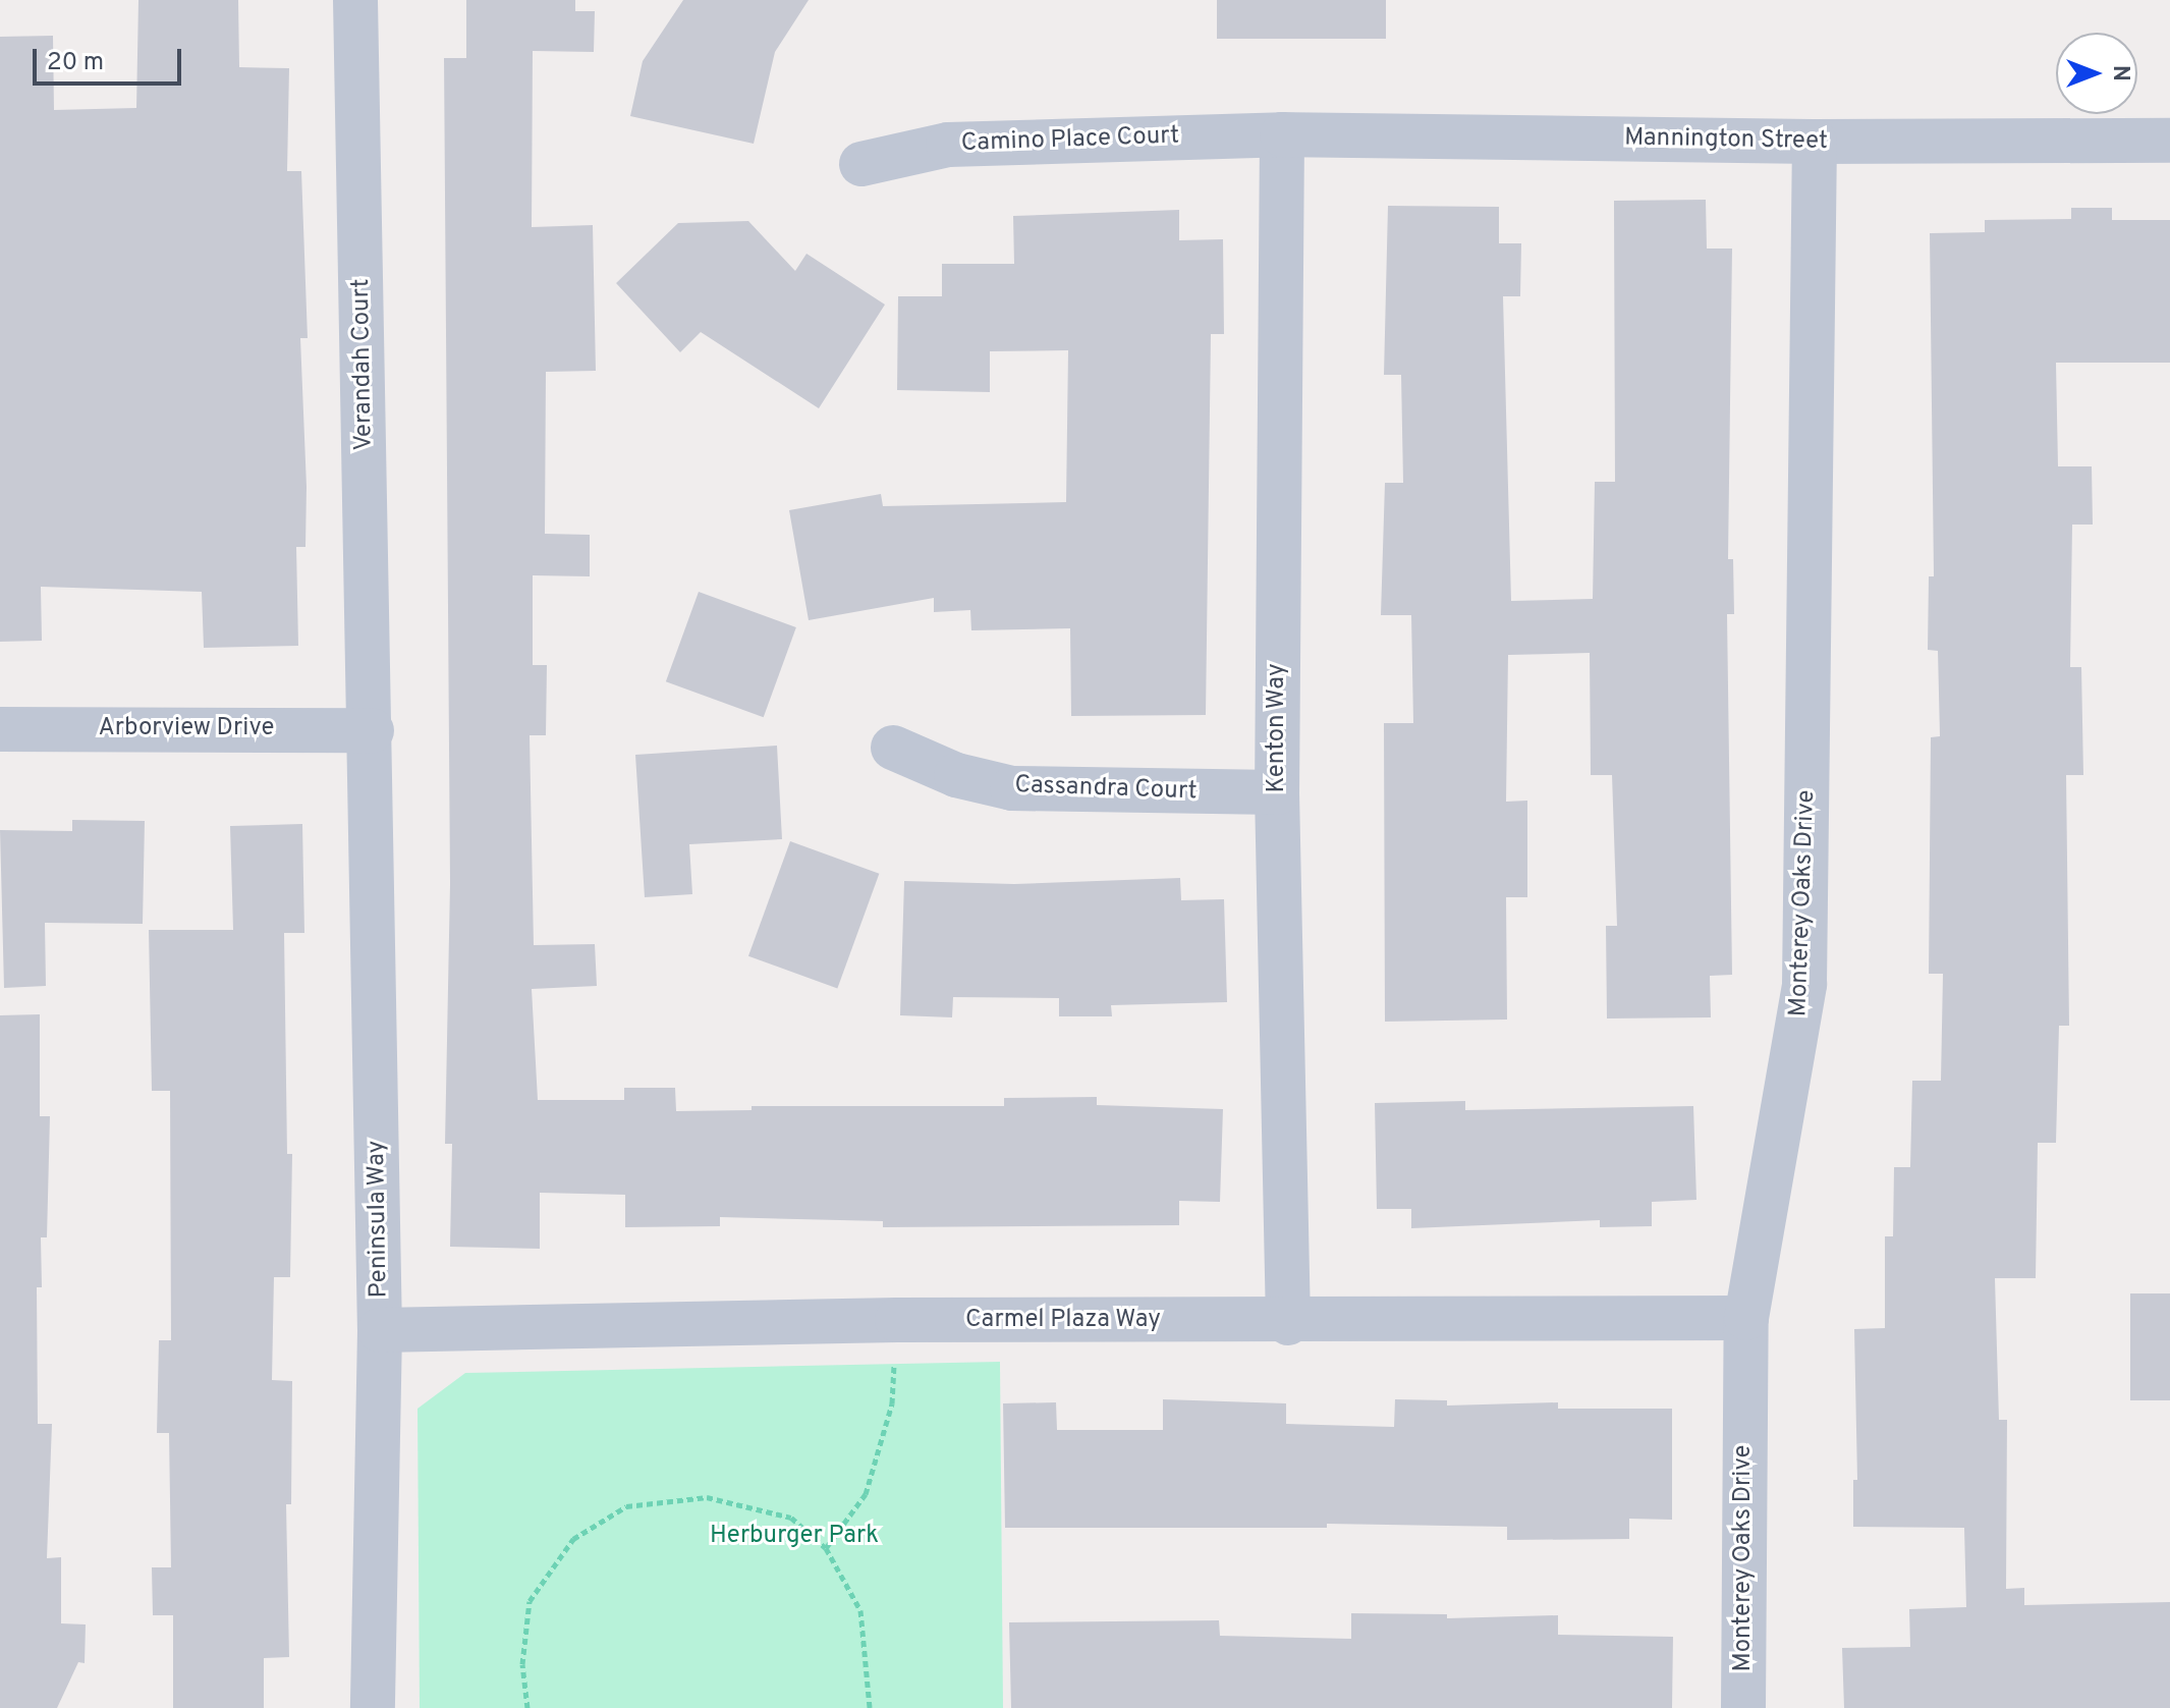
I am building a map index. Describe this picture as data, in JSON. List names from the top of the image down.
{
  "streets": {
    "street": [
      "Camino Place Court",
      "Mannington Street",
      "Verandah Court",
      "Kenton Way",
      "Arborview Drive",
      "Cassandra Court",
      "Monterey Oaks Drive",
      "Peninsula Way",
      "Carmel Plaza Way"
    ]
  },
  "crossings": [
    ["Camino Place Court", "Mannington Street"],
    ["Camino Place Court", "Kenton Way"],
    ["Mannington Street", "Kenton Way"],
    ["Mannington Street", "Monterey Oaks Drive"],
    ["Verandah Court", "Arborview Drive"],
    ["Verandah Court", "Peninsula Way"],
    ["Kenton Way", "Cassandra Court"],
    ["Kenton Way", "Carmel Plaza Way"],
    ["Arborview Drive", "Peninsula Way"],
    ["Monterey Oaks Drive", "Carmel Plaza Way"],
    ["Peninsula Way", "Carmel Plaza Way"]
  ],
  "parks": ["Herburger Park"],
  "scale_bar": "20 m",
  "north": "right"
}
